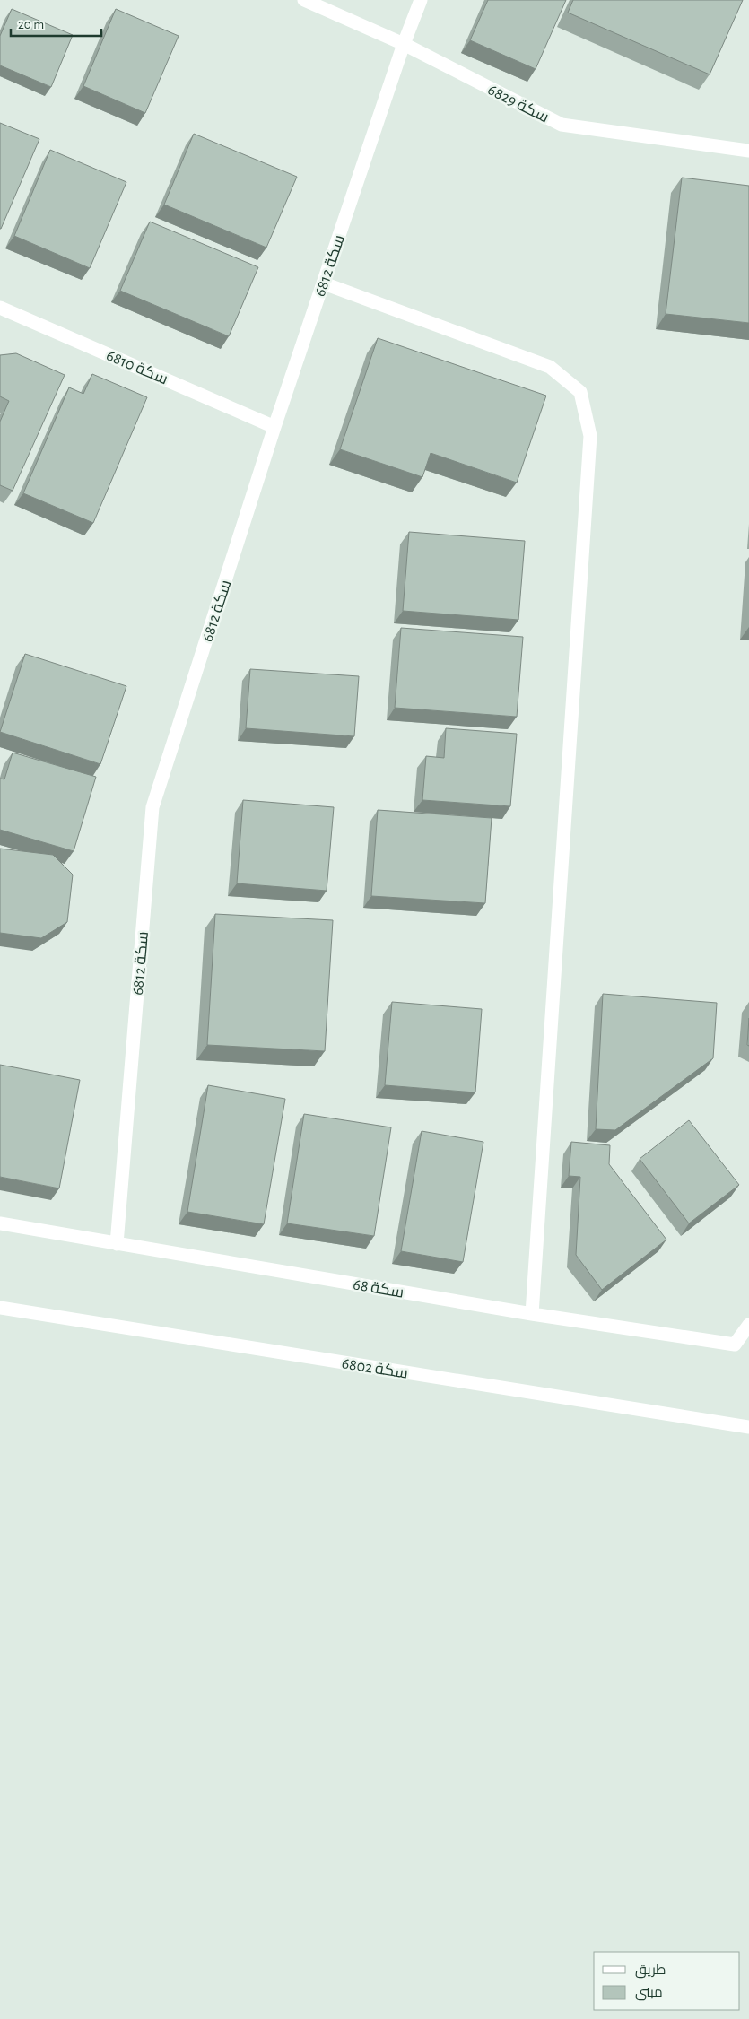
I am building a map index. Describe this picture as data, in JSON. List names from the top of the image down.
{
  "streets": {
    "street": [
      "سكة 6829",
      "سكة 6812",
      "سكة 6810",
      "68 سكة",
      "سكة 6802"
    ]
  },
  "crossings": [
    ["سكة 6829", "سكة 6812"],
    ["سكة 6812", "سكة 6810"],
    ["سكة 6812", "68 سكة"]
  ],
  "legend": ["طريق", "مبنى"],
  "scale_bar": "20 m"
}
